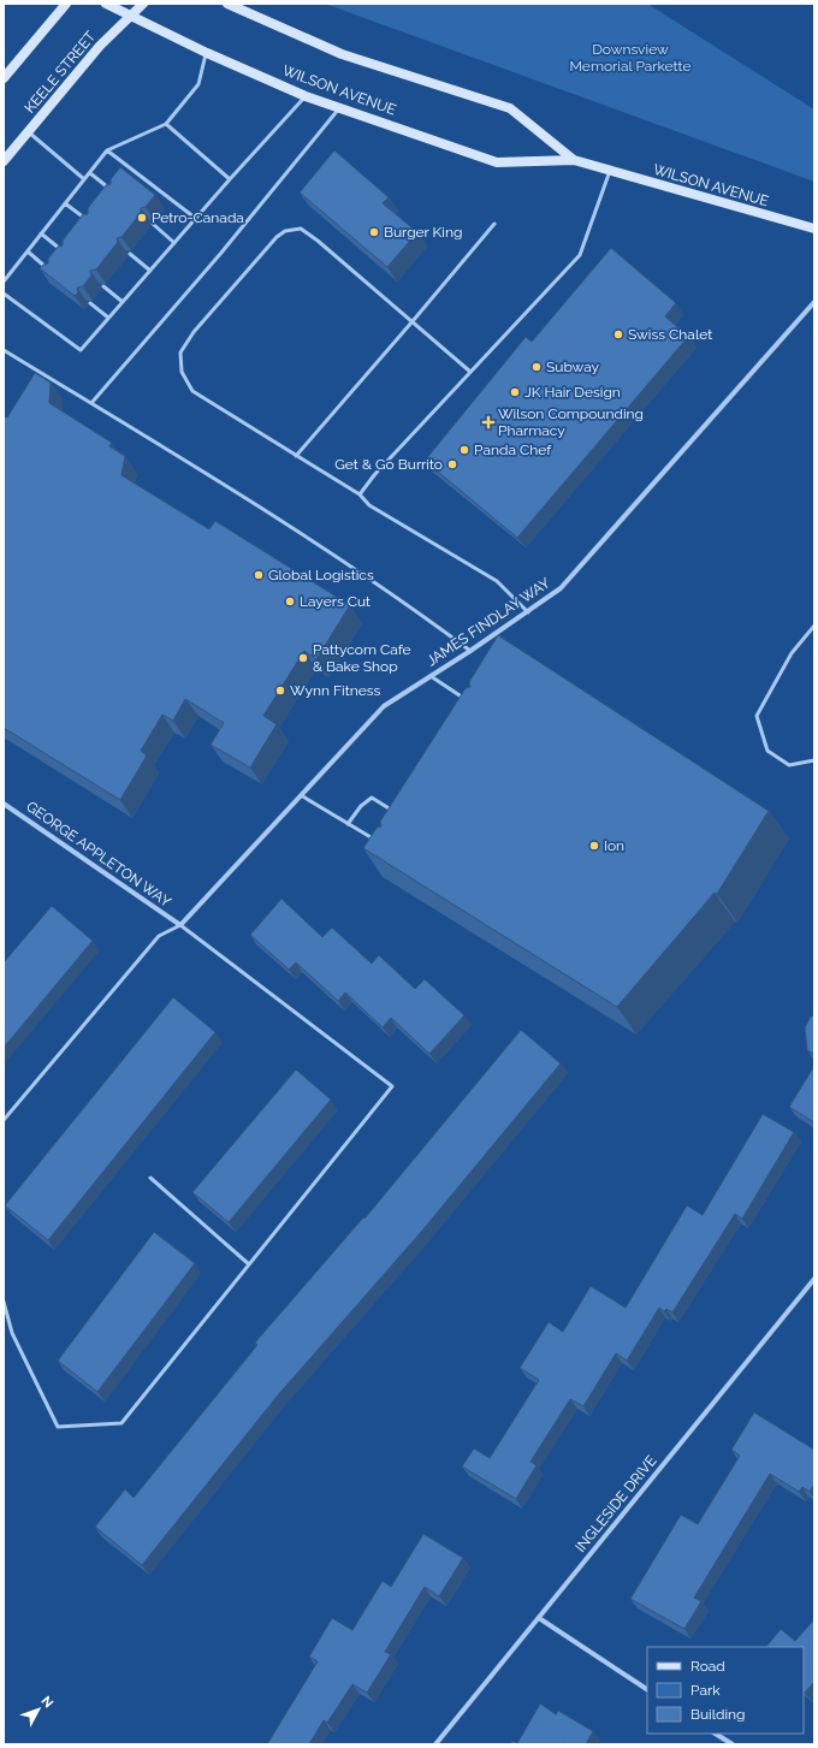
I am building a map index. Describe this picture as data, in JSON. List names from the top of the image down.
{
  "streets": {
    "main road": ["KEELE STREET", "WILSON AVENUE"],
    "street": ["JAMES FINDLAY WAY", "GEORGE APPLETON WAY", "INGLESIDE DRIVE"]
  },
  "crossings": [
    ["KEELE STREET", "WILSON AVENUE"],
    ["JAMES FINDLAY WAY", "GEORGE APPLETON WAY"]
  ],
  "parks": ["Downsview Memorial Parkette"],
  "places": {
    "other": [
      "Petro-Canada",
      "Burger King",
      "Swiss Chalet",
      "Subway",
      "JK Hair Design",
      "Panda Chef",
      "Get & Go Burrito",
      "Global Logistics",
      "Layers Cut",
      "Pattycom Cafe & Bake Shop",
      "Wynn Fitness",
      "Ion"
    ],
    "health": ["Wilson Compounding Pharmacy"]
  },
  "legend": ["Road", "Park", "Building"],
  "north": "top right"
}
